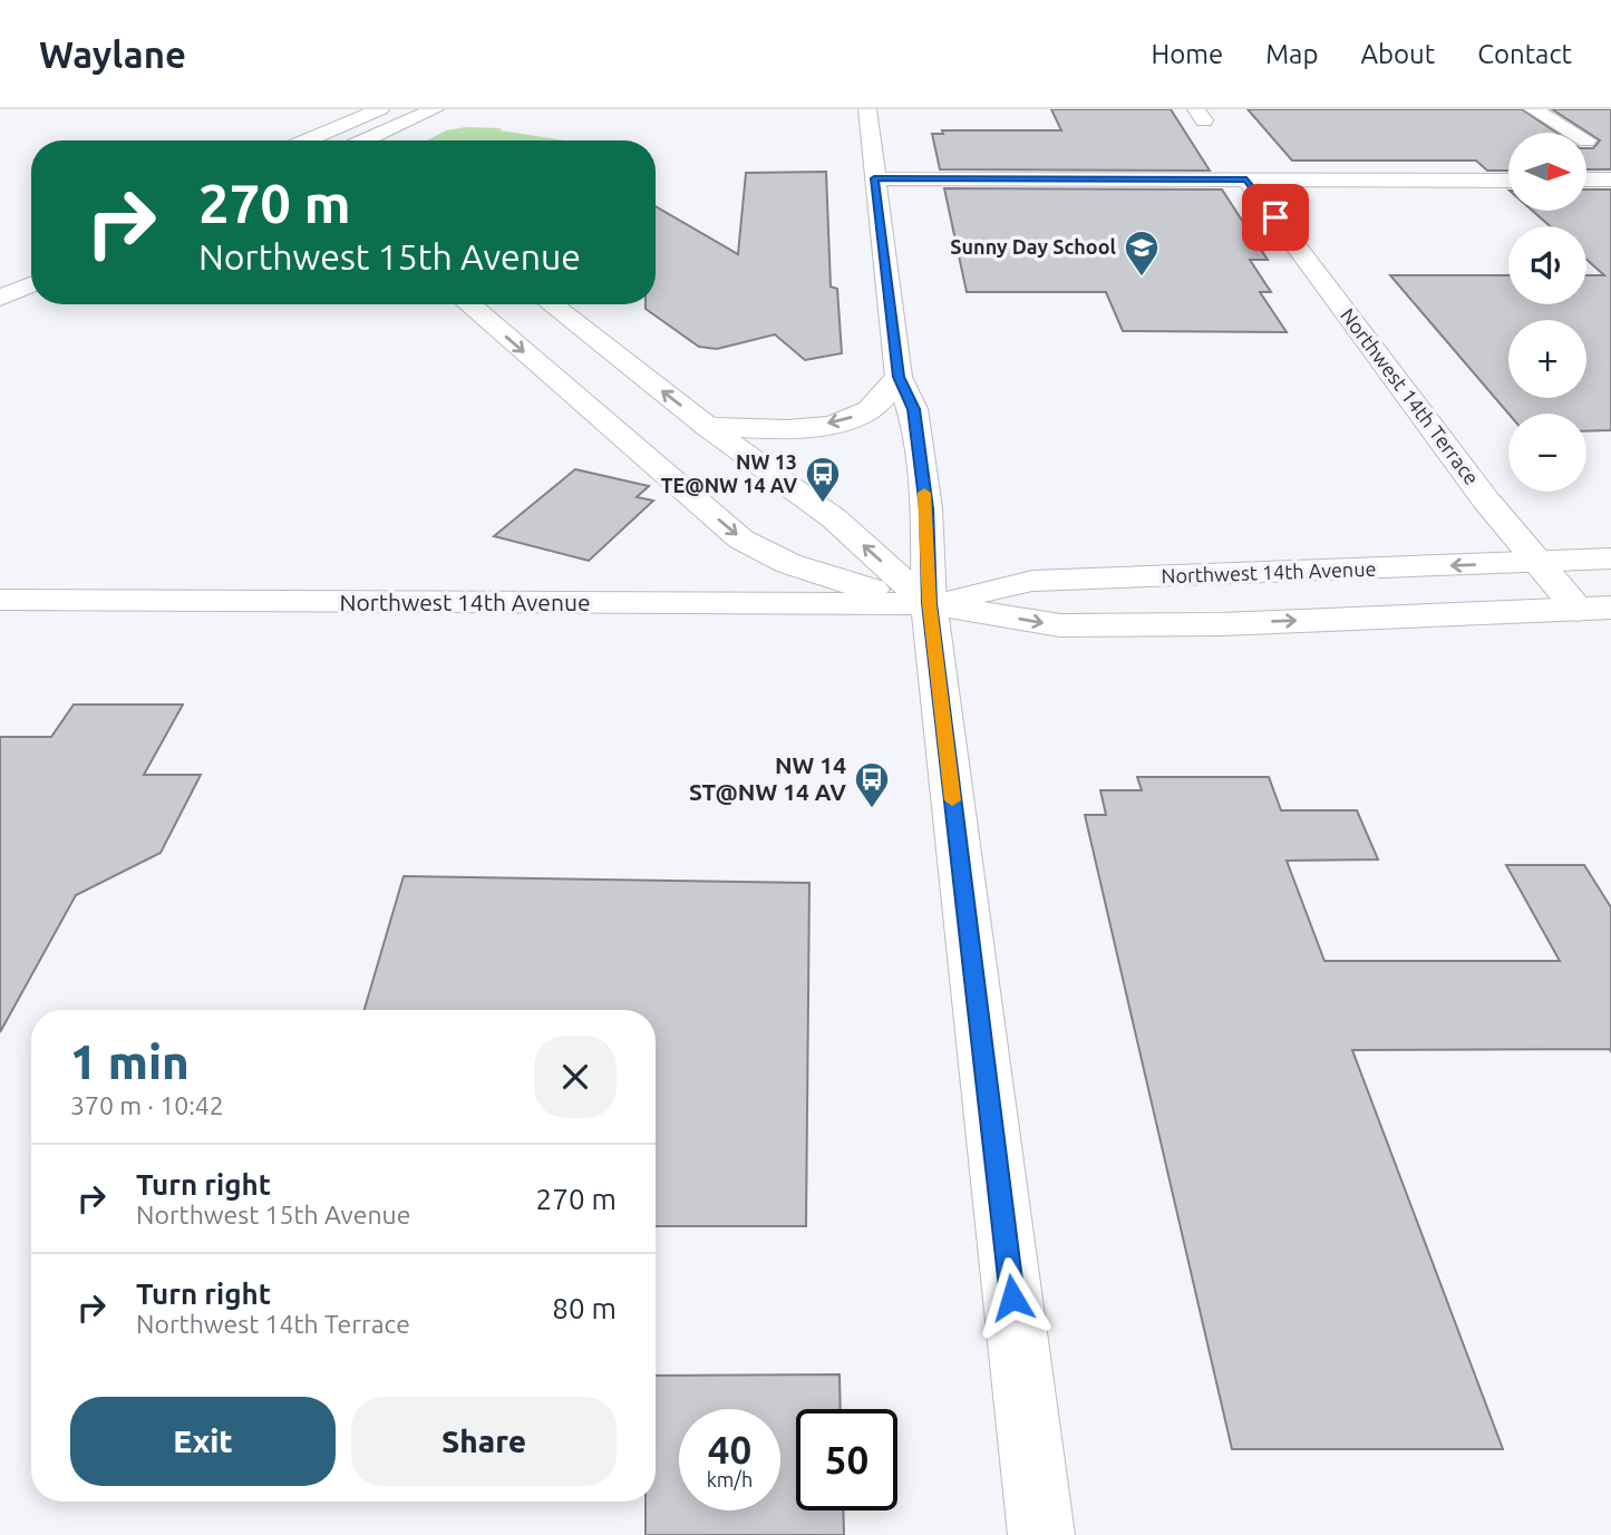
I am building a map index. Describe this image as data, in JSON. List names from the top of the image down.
{
  "streets": {
    "street": ["Northwest 14th Terrace", "Northwest 14th Avenue"]
  },
  "crossings": [
    ["Northwest 14th Terrace", "Northwest 14th Avenue"]
  ],
  "places": {
    "school or university": ["Sunny Day School"],
    "bus stop": ["NW 13 TE@NW 14 AV", "NW 14 ST@NW 14 AV"]
  },
  "north": "right",
  "page": {
    "header": "Waylane",
    "nav": [
      "Home",
      "Map",
      "About",
      "Contact"
    ],
    "map_buttons": ["+", "−"],
    "turn": ["270 m", "Northwest 15th Avenue"],
    "heading": ["1 min", "370 m · 10:42"],
    "list": [
      {
        "name": "Turn right",
        "note": "Northwest 15th Avenue",
        "value": "270 m"
      },
      {
        "name": "Turn right",
        "note": "Northwest 14th Terrace",
        "value": "80 m"
      }
    ],
    "buttons": ["Exit", "Share"],
    "speed": "40 km/h",
    "limit": "50"
  }
}
